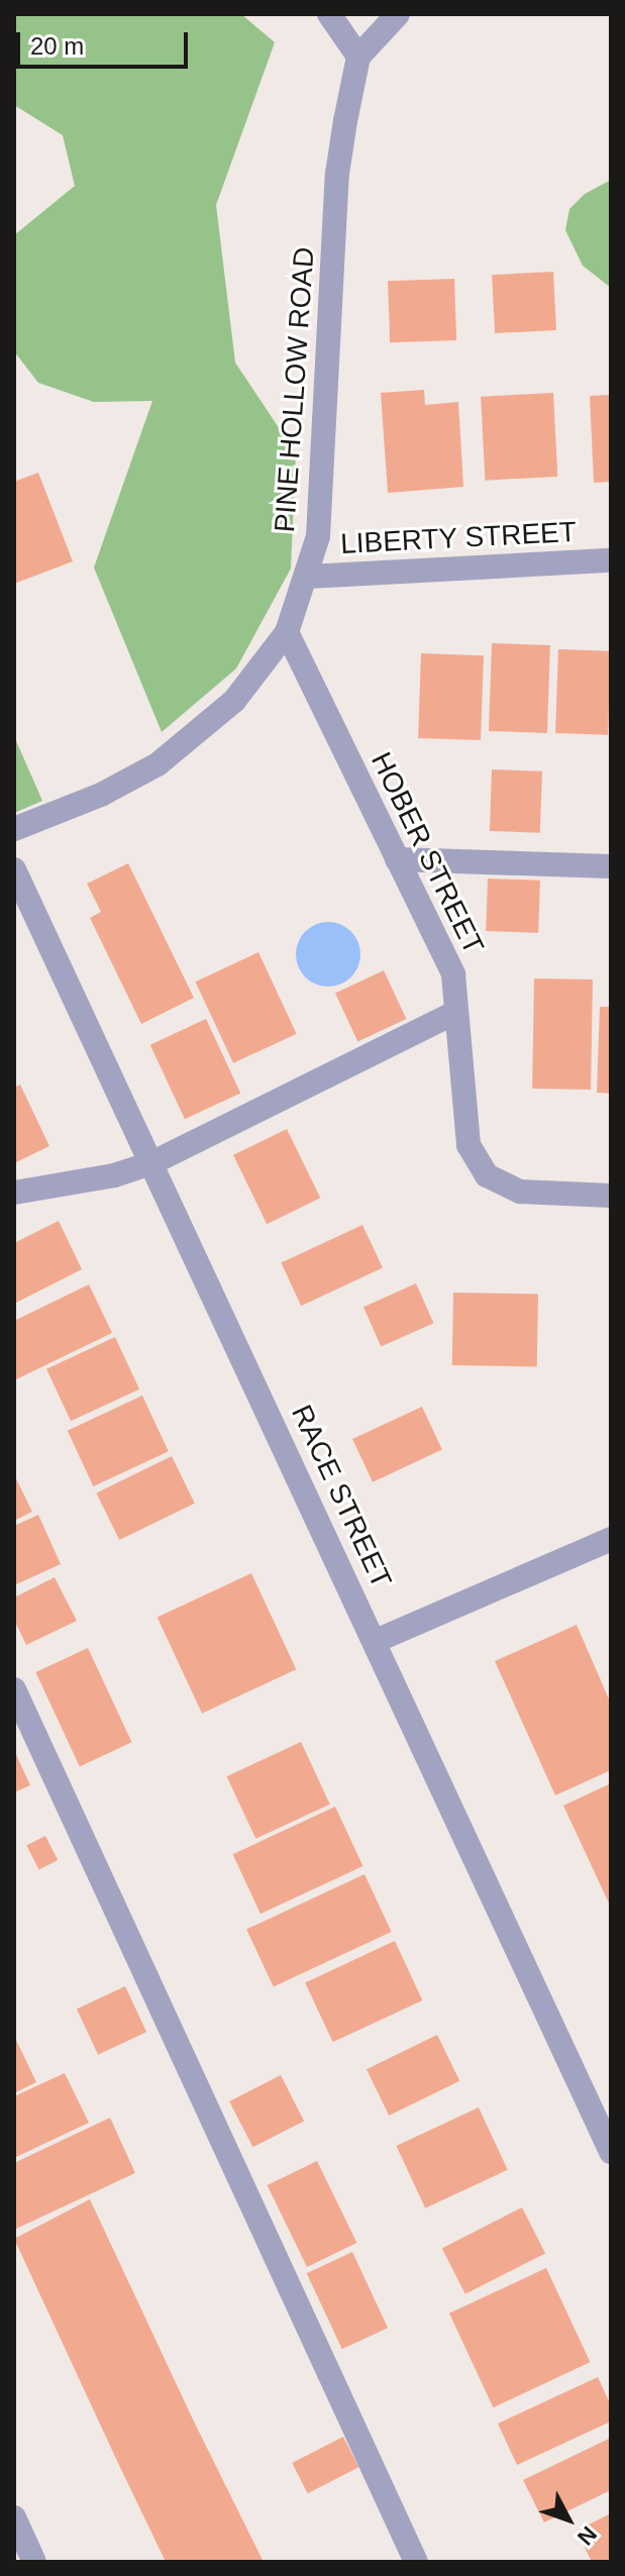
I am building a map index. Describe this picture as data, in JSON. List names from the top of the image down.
{
  "streets": {
    "street": [
      "PINE HOLLOW ROAD",
      "LIBERTY STREET",
      "HOBER STREET",
      "RACE STREET"
    ]
  },
  "crossings": [
    ["PINE HOLLOW ROAD", "LIBERTY STREET"],
    ["PINE HOLLOW ROAD", "HOBER STREET"]
  ],
  "scale_bar": "20 m",
  "north": "bottom right"
}
